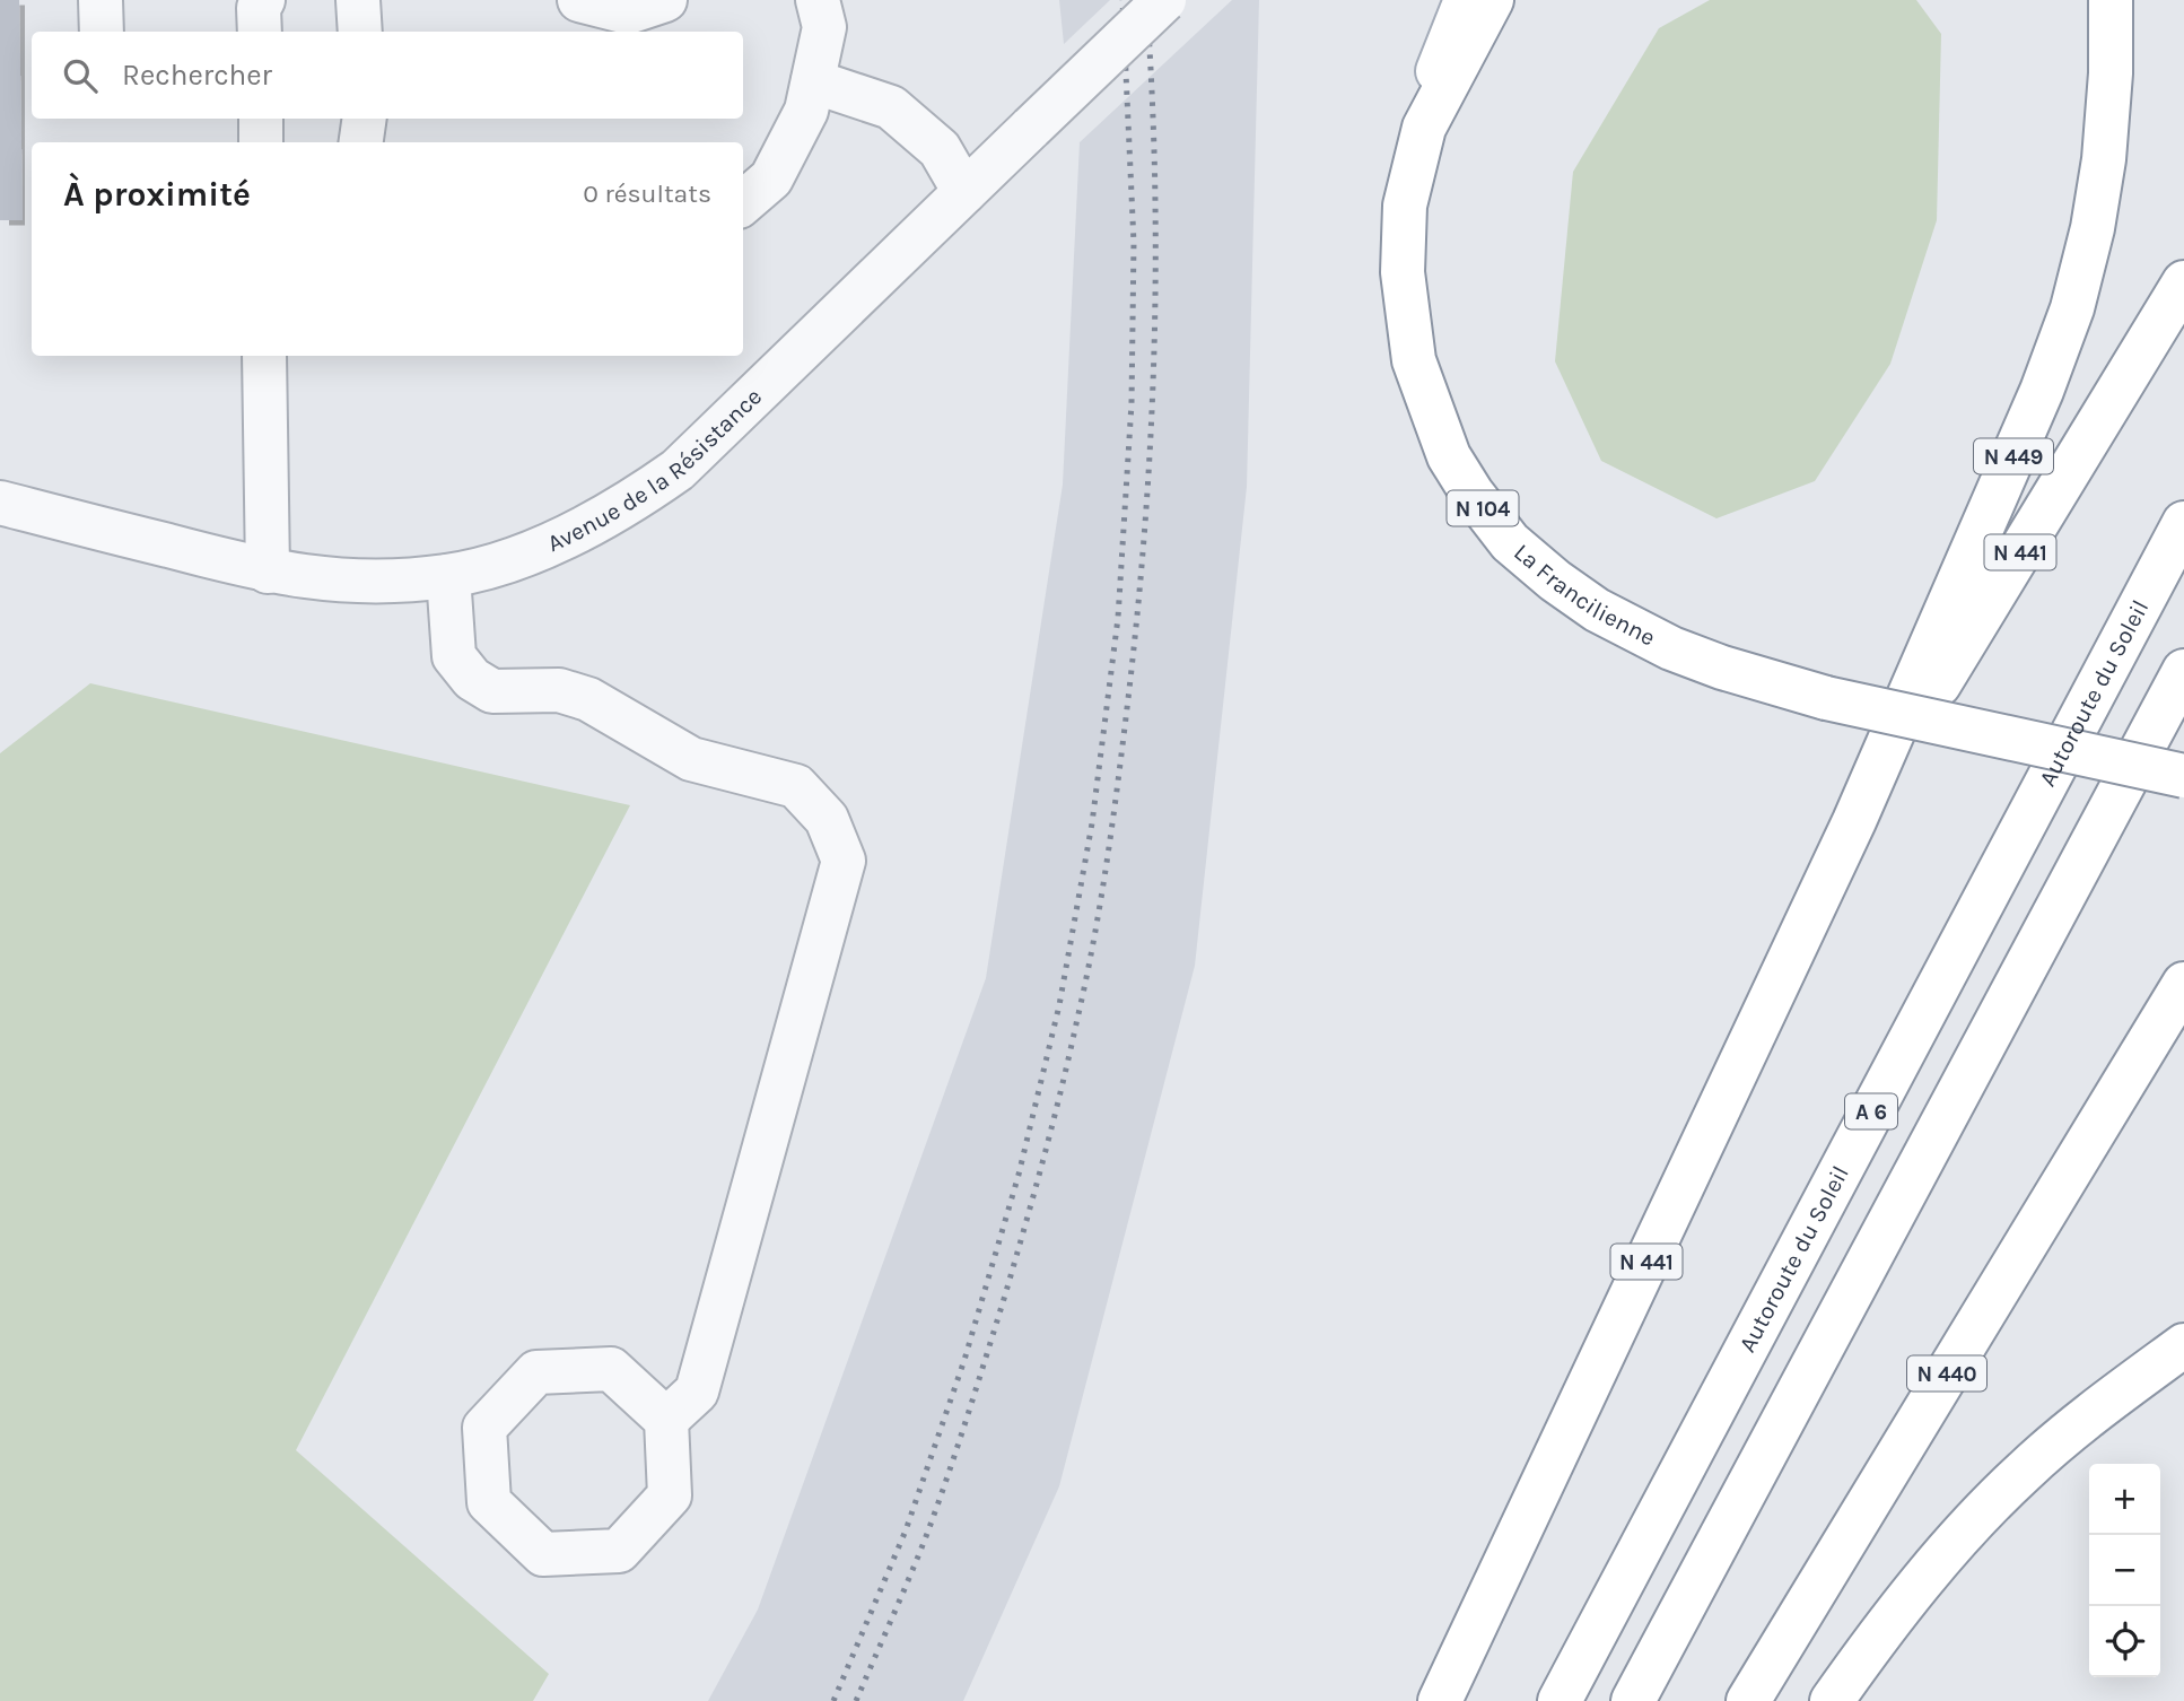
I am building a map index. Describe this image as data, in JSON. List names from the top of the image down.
{
  "streets": {
    "main road": [
      "N 449",
      "N 104",
      "N 441",
      "La Francilienne",
      "Autoroute du Soleil",
      "A 6",
      "N 440"
    ],
    "street": ["Avenue de la Résistance"]
  },
  "crossings": [
    ["N 449", "N 441"]
  ],
  "page": {
    "search": "Rechercher",
    "heading": ["À proximité", "0 résultats"],
    "map_buttons": ["+", "−"]
  }
}
